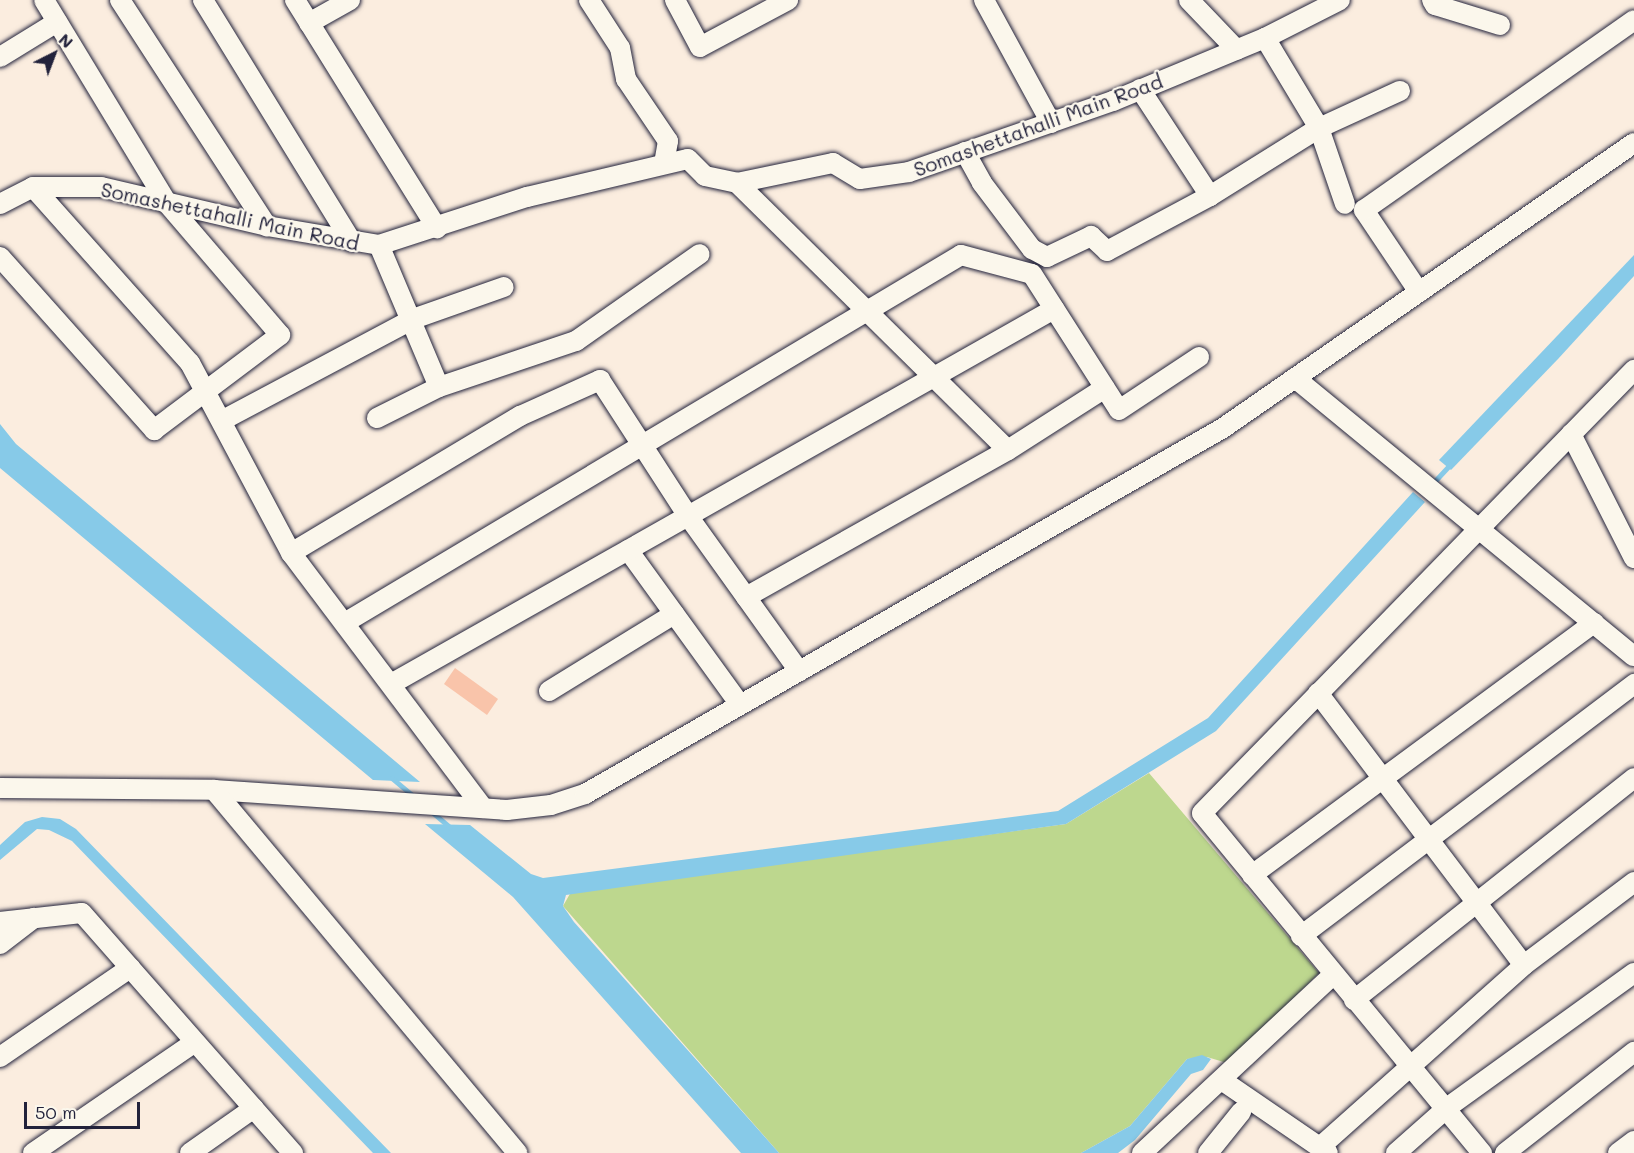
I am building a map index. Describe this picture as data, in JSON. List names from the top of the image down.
{
  "streets": {
    "street": ["Somashettahalli Main Road"]
  },
  "scale_bar": "50 m",
  "north": "top right"
}
